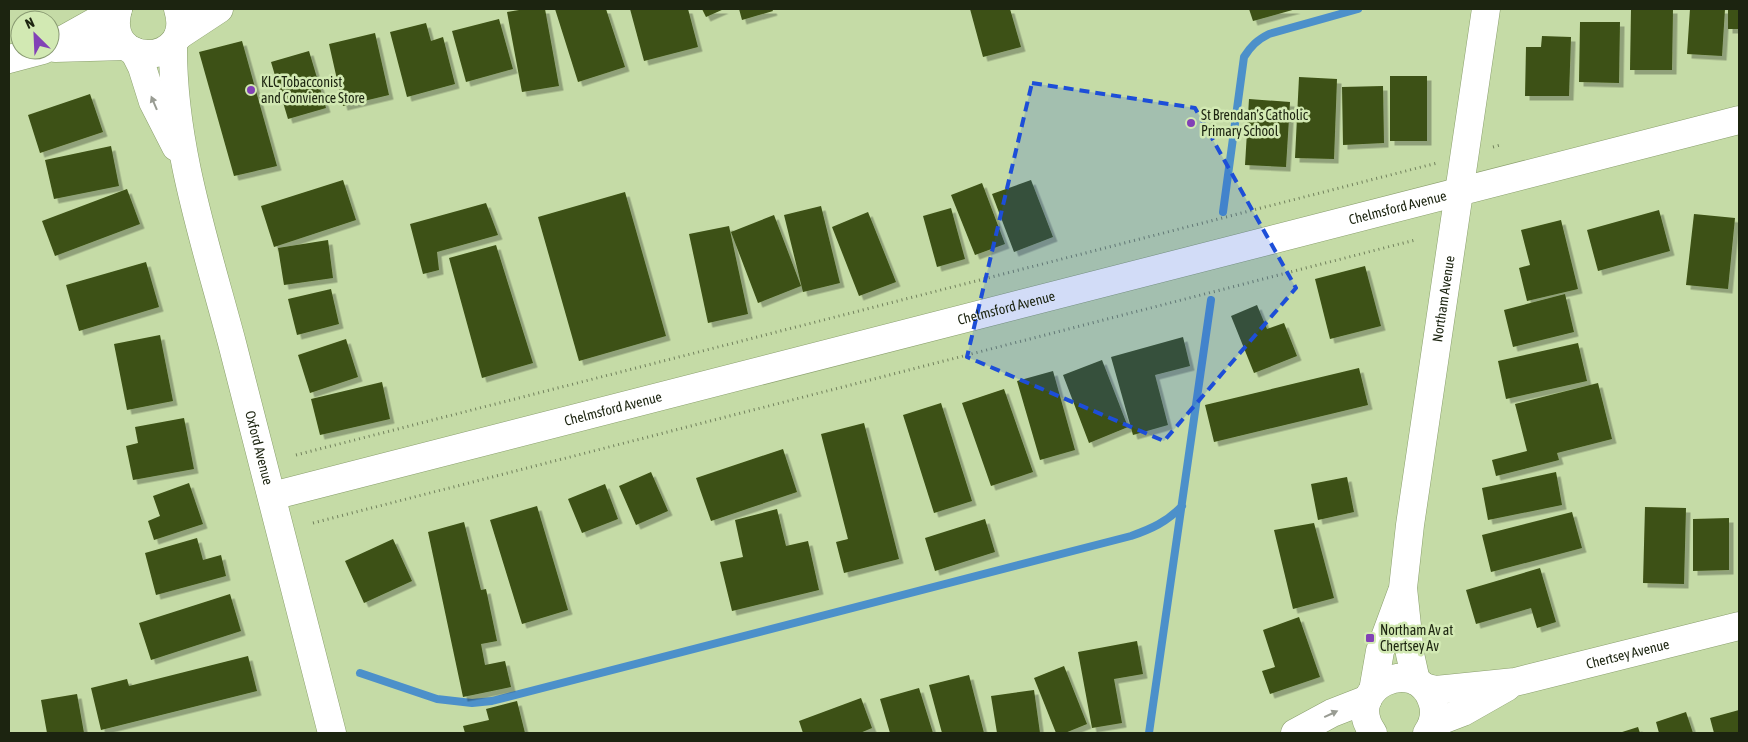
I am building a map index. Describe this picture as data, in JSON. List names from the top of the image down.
{
  "streets": {
    "street": [
      "Chelmsford Avenue",
      "Northam Avenue",
      "Oxford Avenue",
      "Chertsey Avenue"
    ]
  },
  "crossings": [
    ["Chelmsford Avenue", "Northam Avenue"],
    ["Chelmsford Avenue", "Oxford Avenue"],
    ["Northam Avenue", "Chertsey Avenue"]
  ],
  "places": {
    "other": ["KLC Tobacconist and Convience Store", "St Brendan's Catholic Primary School"],
    "transit": ["Northam Av at Chertsey Av"]
  },
  "north": "top left"
}
